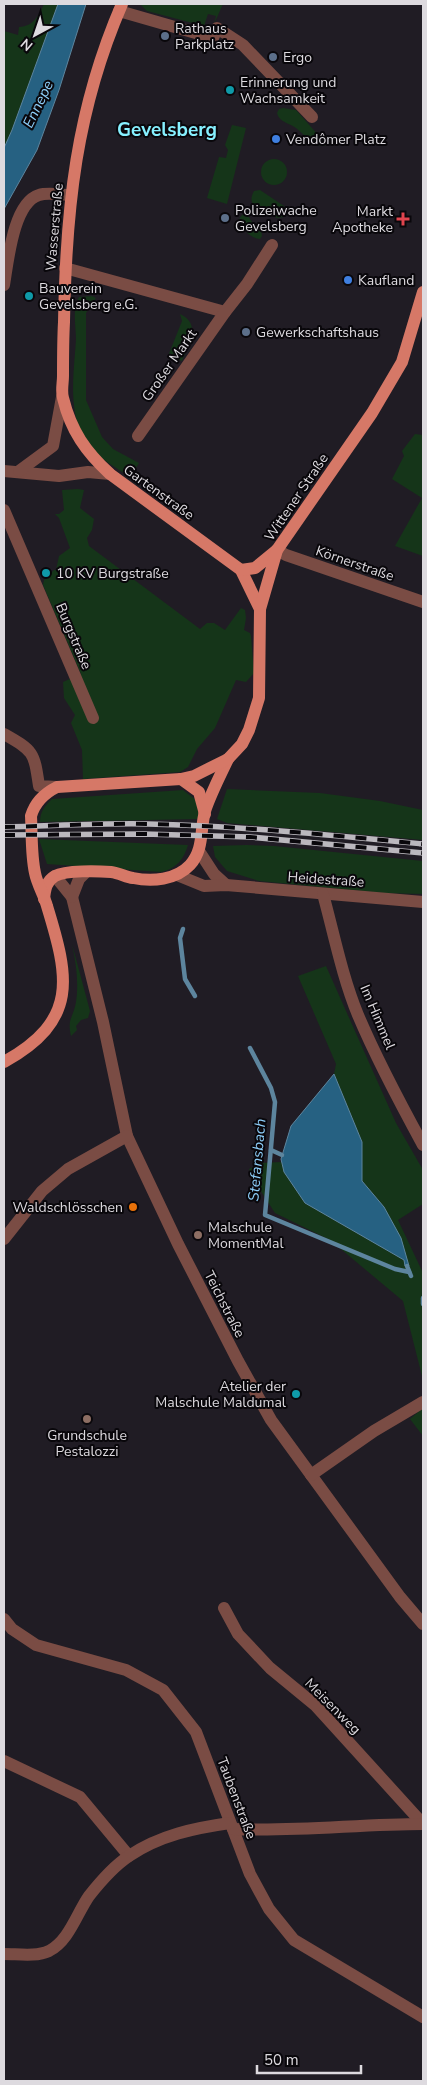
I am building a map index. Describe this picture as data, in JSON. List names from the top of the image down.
{
  "streets": {
    "main road": ["Wasserstraße", "Gartenstraße", "Wittener Straße"],
    "street": [
      "Großer Markt",
      "Körnerstraße",
      "Burgstraße",
      "Heidestraße",
      "Im Himmel",
      "Teichstraße",
      "Meisenweg",
      "Taubenstraße"
    ]
  },
  "crossings": [
    ["Wasserstraße", "Gartenstraße"],
    ["Gartenstraße", "Wittener Straße"],
    ["Wittener Straße", "Körnerstraße"],
    ["Heidestraße", "Im Himmel"],
    ["Meisenweg", "Taubenstraße"]
  ],
  "districts": ["Gevelsberg"],
  "water": ["Ennepe", "Stefansbach"],
  "places": {
    "other": [
      "Rathaus Parkplatz",
      "Ergo",
      "Erinnerung und Wachsamkeit",
      "Vendômer Platz",
      "Polizeiwache Gevelsberg",
      "Kaufland",
      "Bauverein Gevelsberg e.G.",
      "Gewerkschaftshaus",
      "10 KV Burgstraße",
      "Waldschlösschen",
      "Malschule MomentMal",
      "Atelier der Malschule Maldumal",
      "Grundschule Pestalozzi"
    ],
    "health": ["Markt Apotheke"]
  },
  "scale_bar": "50 m",
  "north": "bottom left"
}
